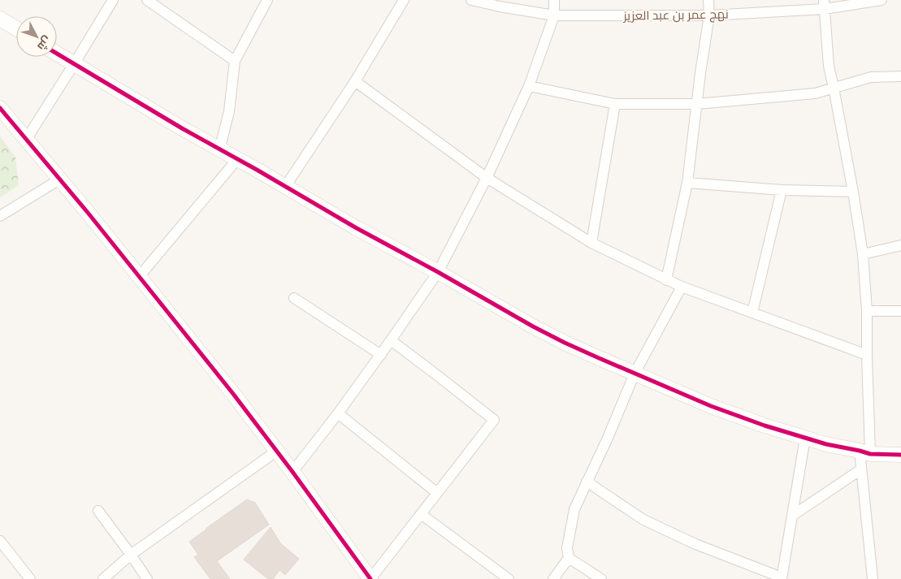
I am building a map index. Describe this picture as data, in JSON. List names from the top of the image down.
{
  "streets": {
    "street": ["نهج عمر بن عبد العزيز"]
  },
  "north": "bottom right"
}
